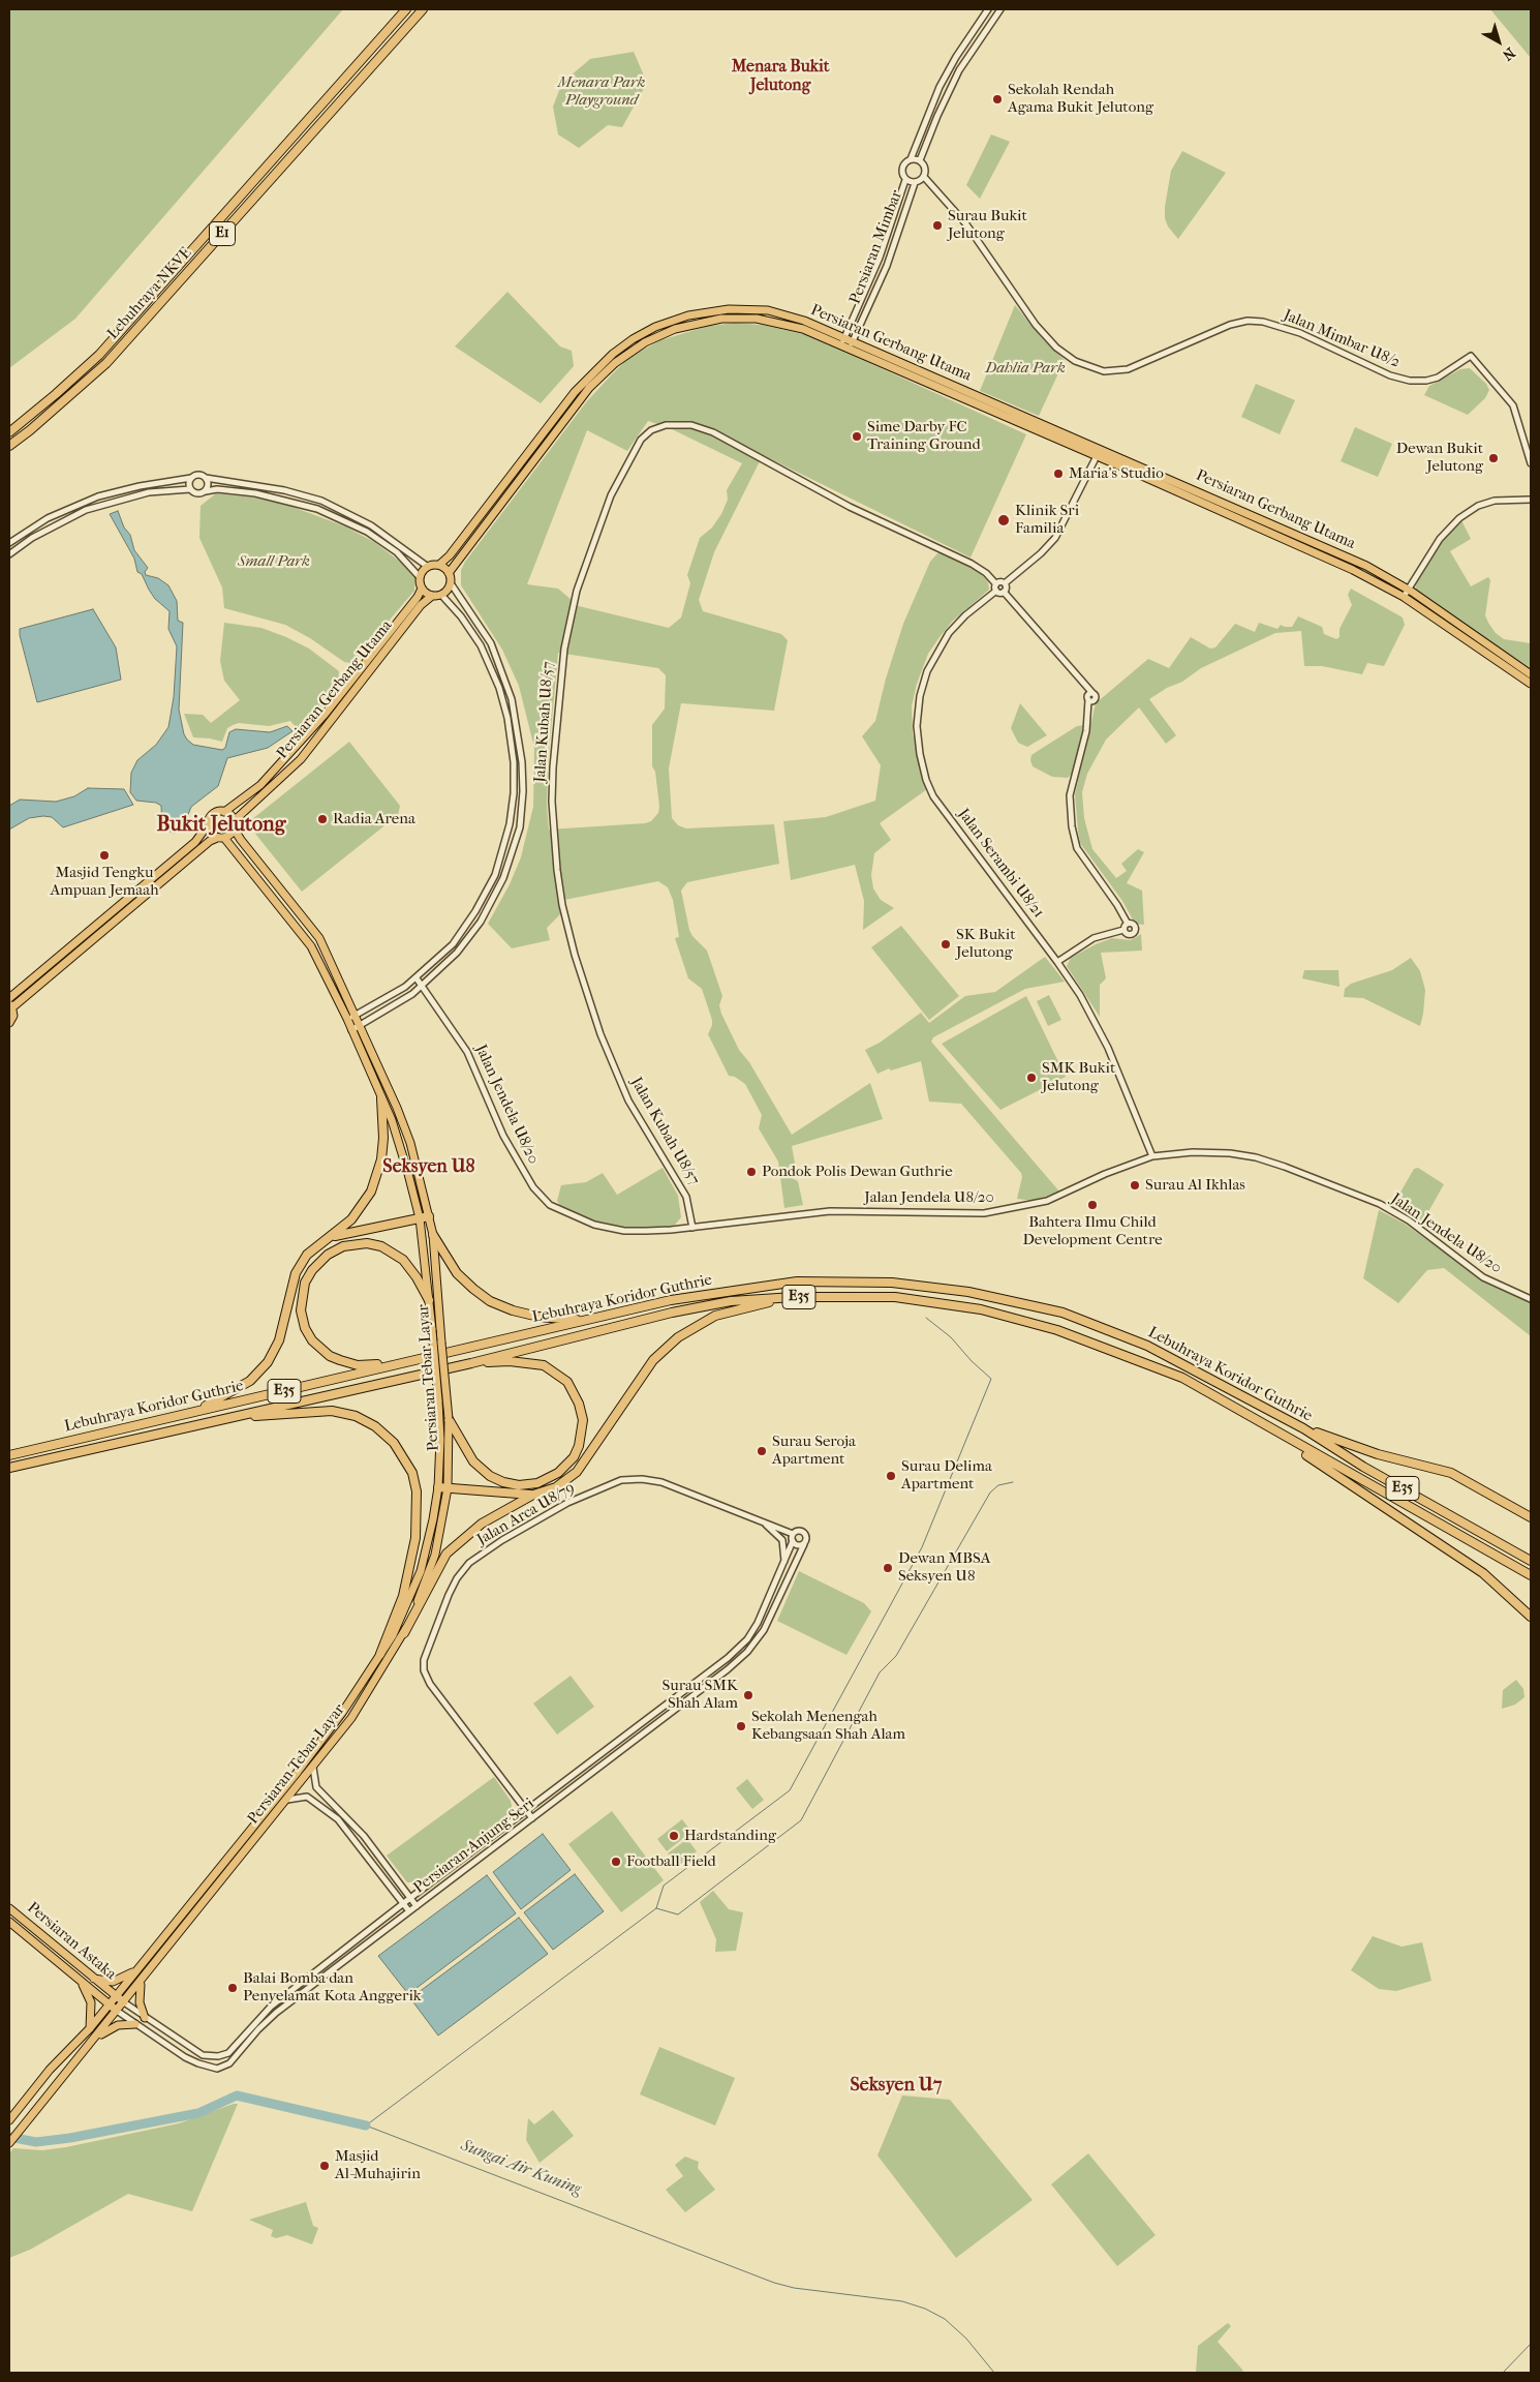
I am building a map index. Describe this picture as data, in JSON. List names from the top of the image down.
{
  "streets": {
    "highway": [
      "E1",
      "Lebuhraya NKVE",
      "E35",
      "Lebuhraya Koridor Guthrie"
    ],
    "main road": ["Persiaran Gerbang Utama", "Persiaran Tebar Layar", "Persiaran Astaka"],
    "street": [
      "Persiaran Mimbar",
      "Jalan Mimbar U8/2",
      "Jalan Kubah U8/57",
      "Jalan Serambi U8/21",
      "Jalan Jendela U8/20",
      "Jalan Arca U8/79",
      "Persiaran Anjung Seri"
    ]
  },
  "crossings": [
    ["Persiaran Mimbar", "Jalan Mimbar U8/2"],
    ["Persiaran Mimbar", "Persiaran Gerbang Utama"],
    ["Persiaran Gerbang Utama", "Persiaran Tebar Layar"],
    ["Jalan Kubah U8/57", "Jalan Serambi U8/21"],
    ["Jalan Kubah U8/57", "Jalan Jendela U8/20"],
    ["Jalan Serambi U8/21", "Jalan Jendela U8/20"],
    ["Persiaran Tebar Layar", "Persiaran Anjung Seri"],
    ["Persiaran Tebar Layar", "Persiaran Astaka"],
    ["Jalan Arca U8/79", "Persiaran Anjung Seri"],
    ["Persiaran Anjung Seri", "Persiaran Astaka"]
  ],
  "districts": [
    "Menara Bukit Jelutong",
    "Bukit Jelutong",
    "Seksyen U8",
    "Seksyen U7"
  ],
  "water": ["Sungai Air Kuning"],
  "parks": ["Menara Park Playground", "Dahlia Park", "Small Park"],
  "places": [
    "Sekolah Rendah Agama Bukit Jelutong",
    "Surau Bukit Jelutong",
    "Sime Darby FC Training Ground",
    "Dewan Bukit Jelutong",
    "Maria's Studio",
    "Klinik Sri Familia",
    "Radia Arena",
    "Masjid Tengku Ampuan Jemaah",
    "SK Bukit Jelutong",
    "SMK Bukit Jelutong",
    "Pondok Polis Dewan Guthrie",
    "Surau Al Ikhlas",
    "Bahtera Ilmu Child Development Centre",
    "Surau Seroja Apartment",
    "Surau Delima Apartment",
    "Dewan MBSA Seksyen U8",
    "Surau SMK Shah Alam",
    "Sekolah Menengah Kebangsaan Shah Alam",
    "Hardstanding",
    "Football Field",
    "Balai Bomba dan Penyelamat Kota Anggerik",
    "Masjid Al-Muhajirin"
  ],
  "north": "bottom right"
}
